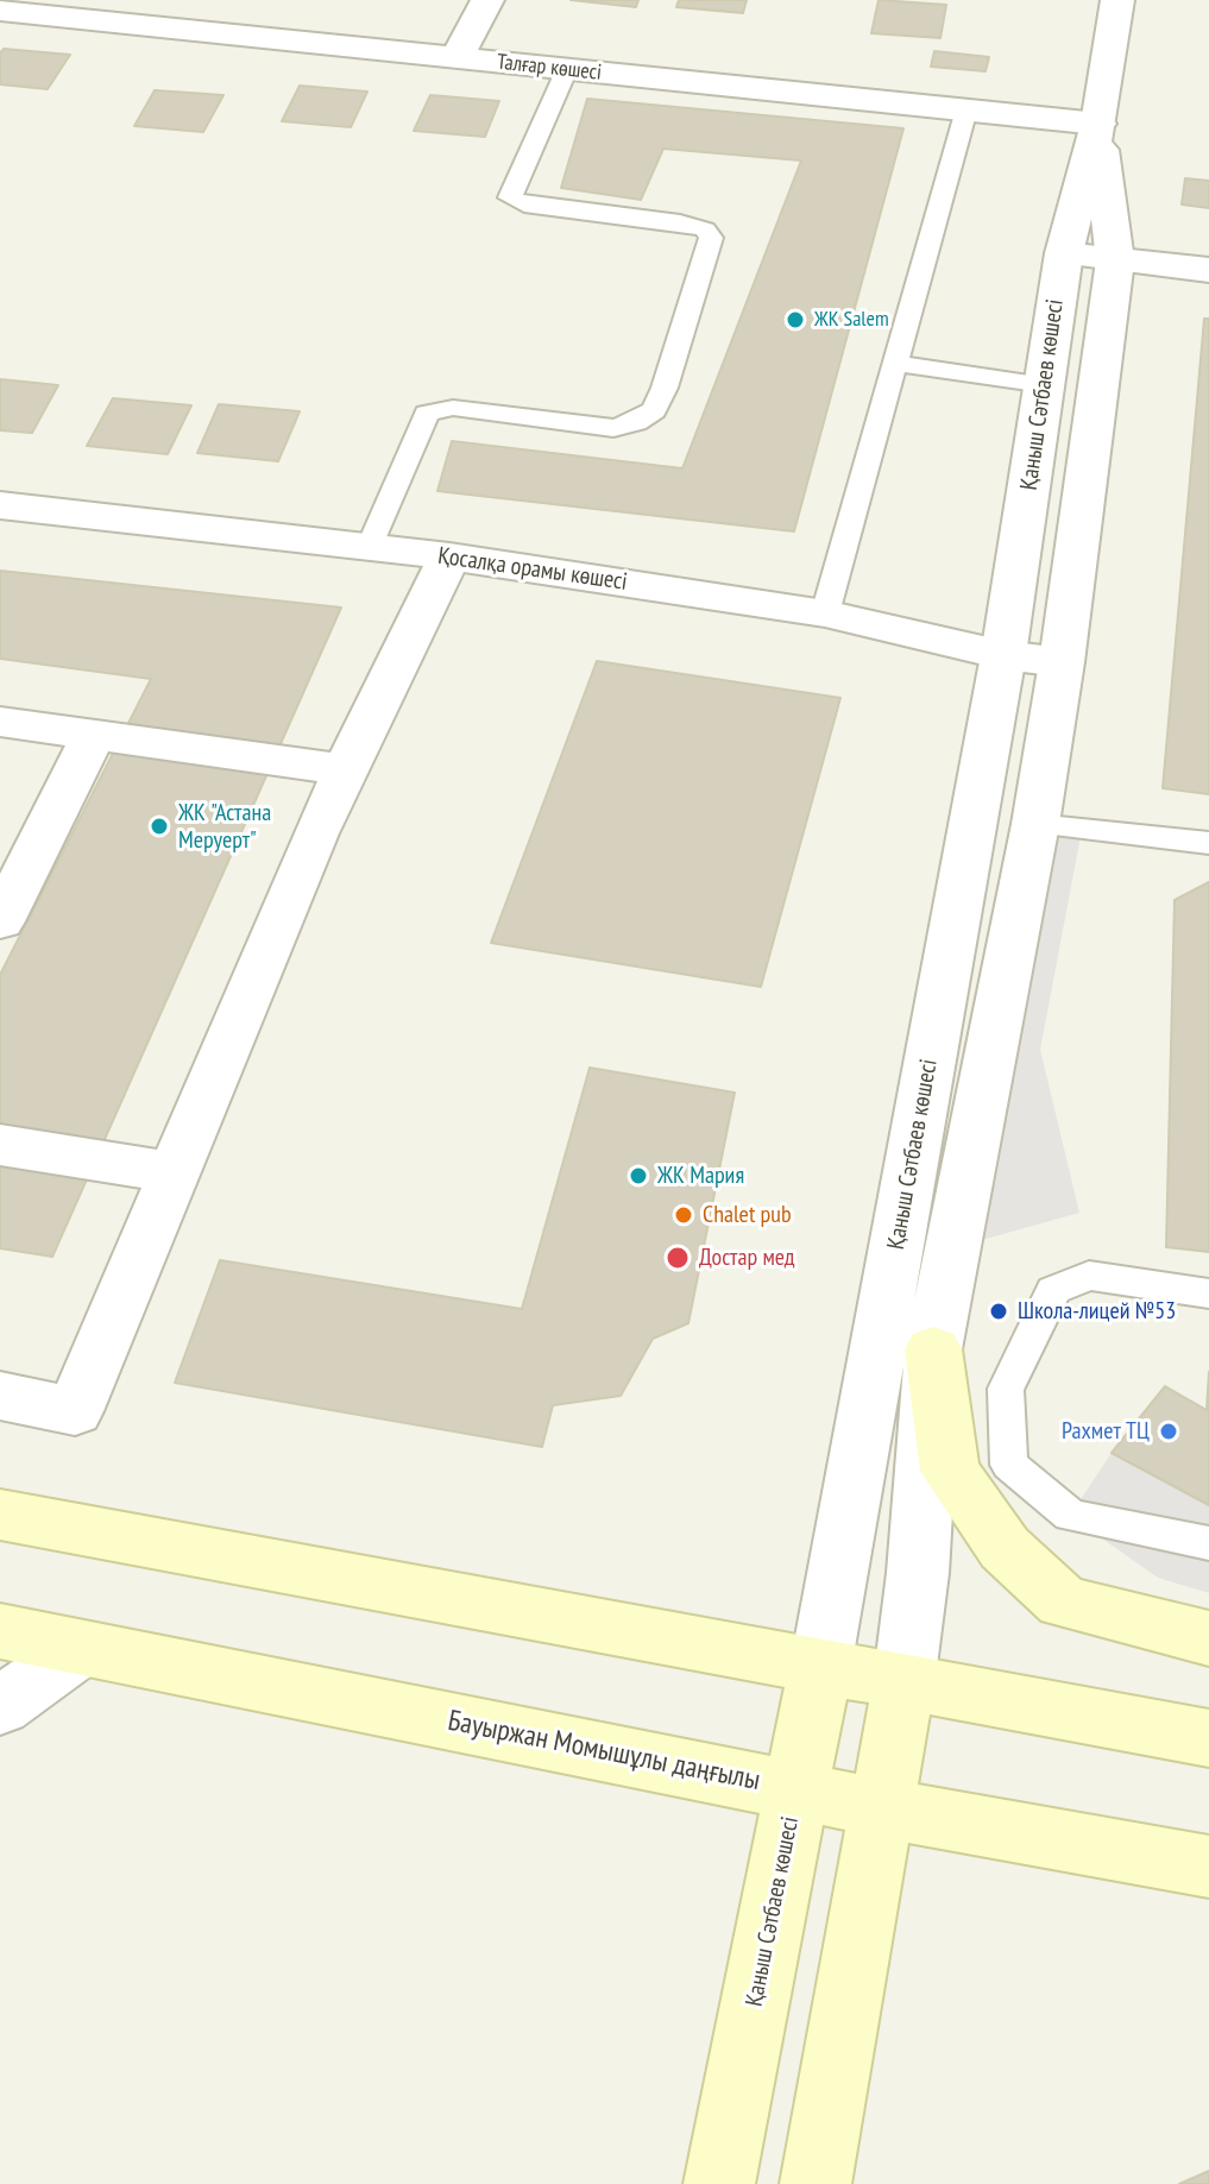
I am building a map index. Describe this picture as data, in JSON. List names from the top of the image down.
{
  "streets": {
    "main road": ["Қаныш Сәтбаев көшесі", "Бауыржан Момышұлы даңғылы"],
    "street": ["Талғар көшесі", "Қосалқа орамы көшесі"]
  },
  "crossings": [
    ["Талғар көшесі", "Қаныш Сәтбаев көшесі"],
    ["Қаныш Сәтбаев көшесі", "Қосалқа орамы көшесі"],
    ["Қаныш Сәтбаев көшесі", "Бауыржан Момышұлы даңғылы"]
  ],
  "places": [
    "ЖК Salem",
    "ЖК \"Астана Меруерт\"",
    "ЖК Мария",
    "Chalet pub",
    "Достар мед",
    "Школа-лицей №53",
    "Рахмет ТЦ"
  ]
}
